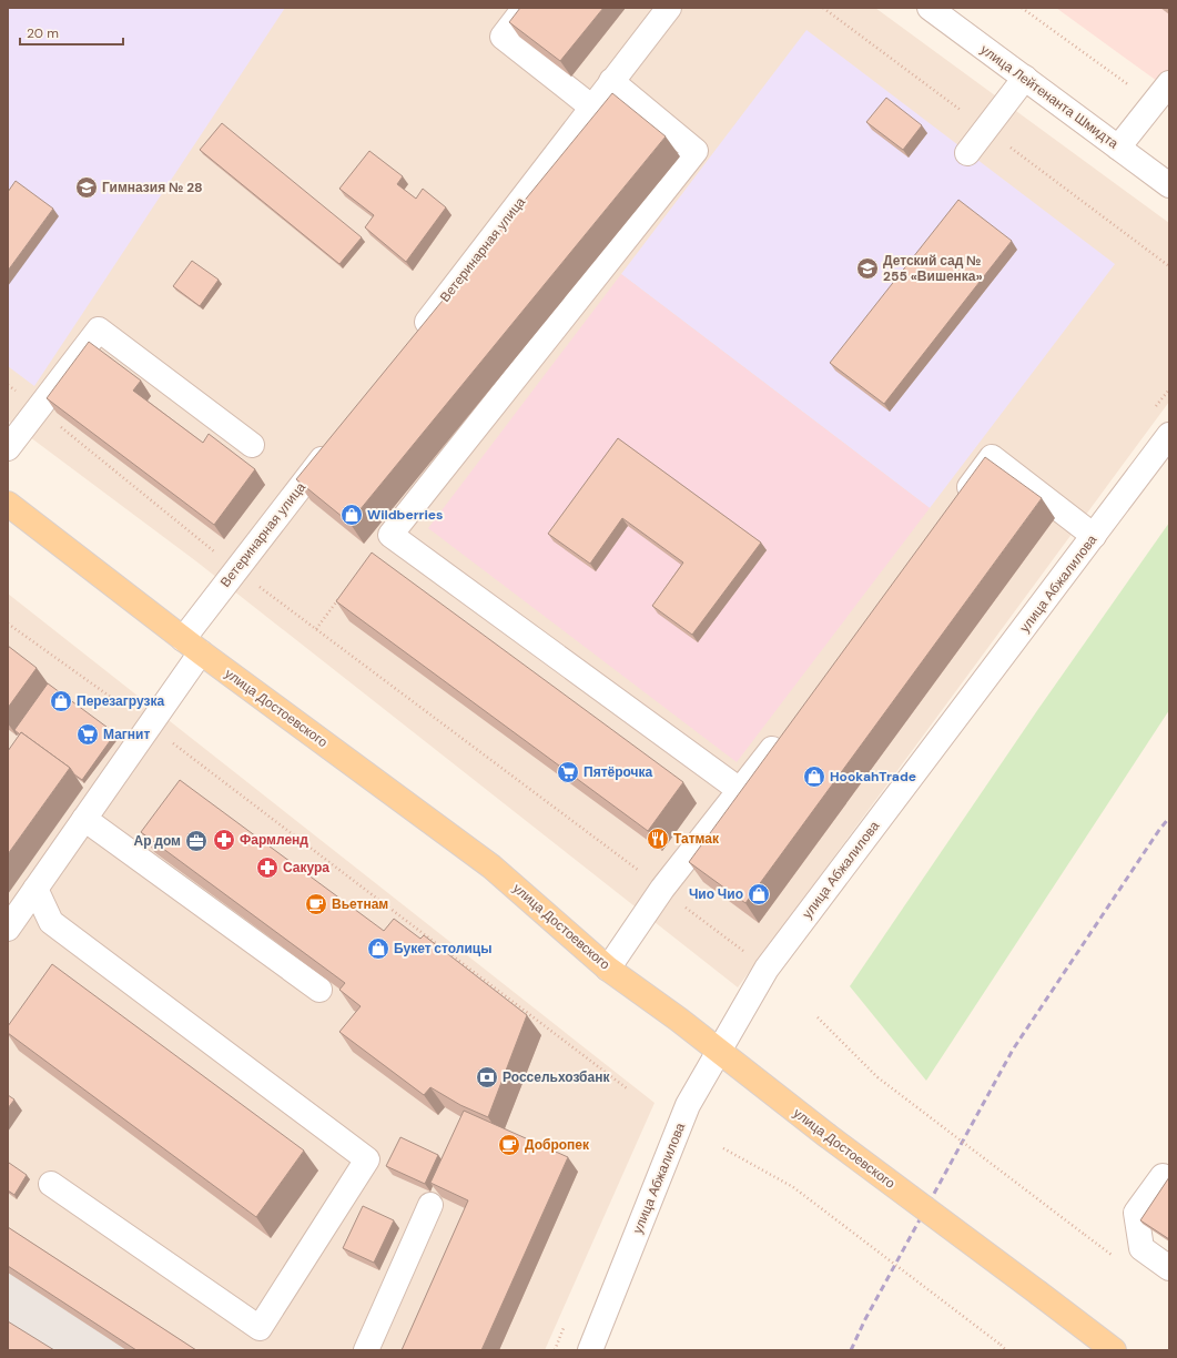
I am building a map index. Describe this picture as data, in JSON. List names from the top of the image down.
{
  "streets": {
    "main road": ["улица Достоевского"],
    "street": ["улица Лейтенанта Шмидта", "Ветеринарная улица", "улица Абжалилова"]
  },
  "crossings": [
    ["Ветеринарная улица", "улица Достоевского"],
    ["улица Абжалилова", "улица Достоевского"]
  ],
  "places": {
    "school or university": ["Гимназия № 28", "Детский сад № 255 «Вишенка»"],
    "shop": [
      "Wildberries",
      "Перезагрузка",
      "HookahTrade",
      "Чио Чио",
      "Букет столицы"
    ],
    "supermarket": ["Магнит", "Пятёрочка"],
    "restaurant": ["Татмак"],
    "pharmacy": ["Фармленд", "Сакура"],
    "office": ["Ар дом"],
    "cafe": ["Вьетнам", "Добропек"],
    "bank": ["Россельхозбанк"]
  },
  "scale_bar": "20 m"
}
